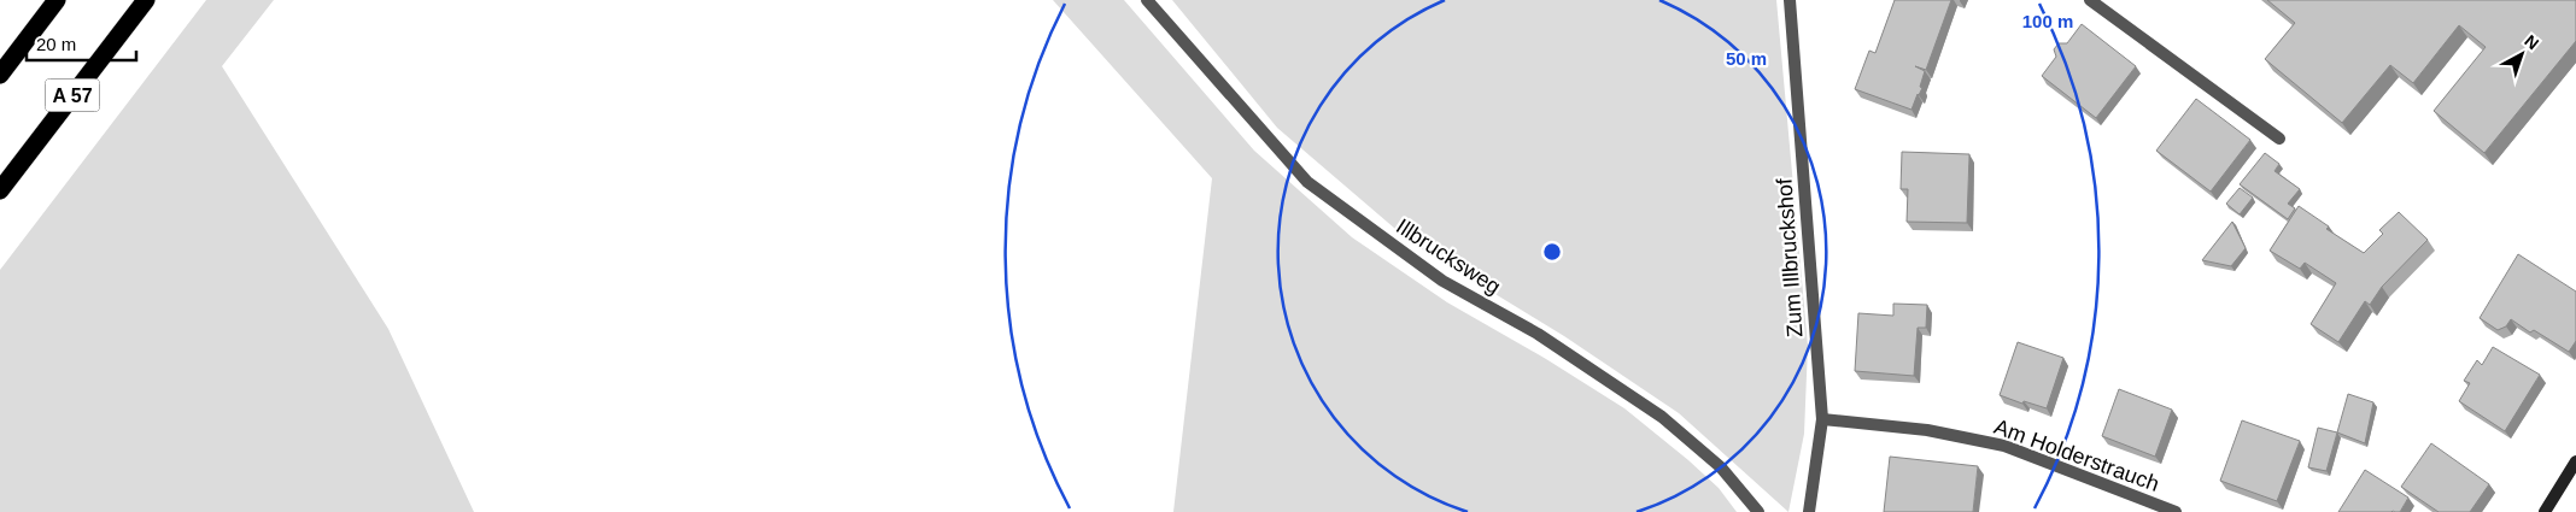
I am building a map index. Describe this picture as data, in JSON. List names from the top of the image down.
{
  "streets": {
    "highway": ["A 57"],
    "street": ["Illbrucksweg", "Zum Illbruckshof", "Am Holderstrauch"]
  },
  "crossings": [
    ["Zum Illbruckshof", "Am Holderstrauch"]
  ],
  "scale_bar": "20 m",
  "north": "top right",
  "rings": ["100 m", "50 m"]
}
